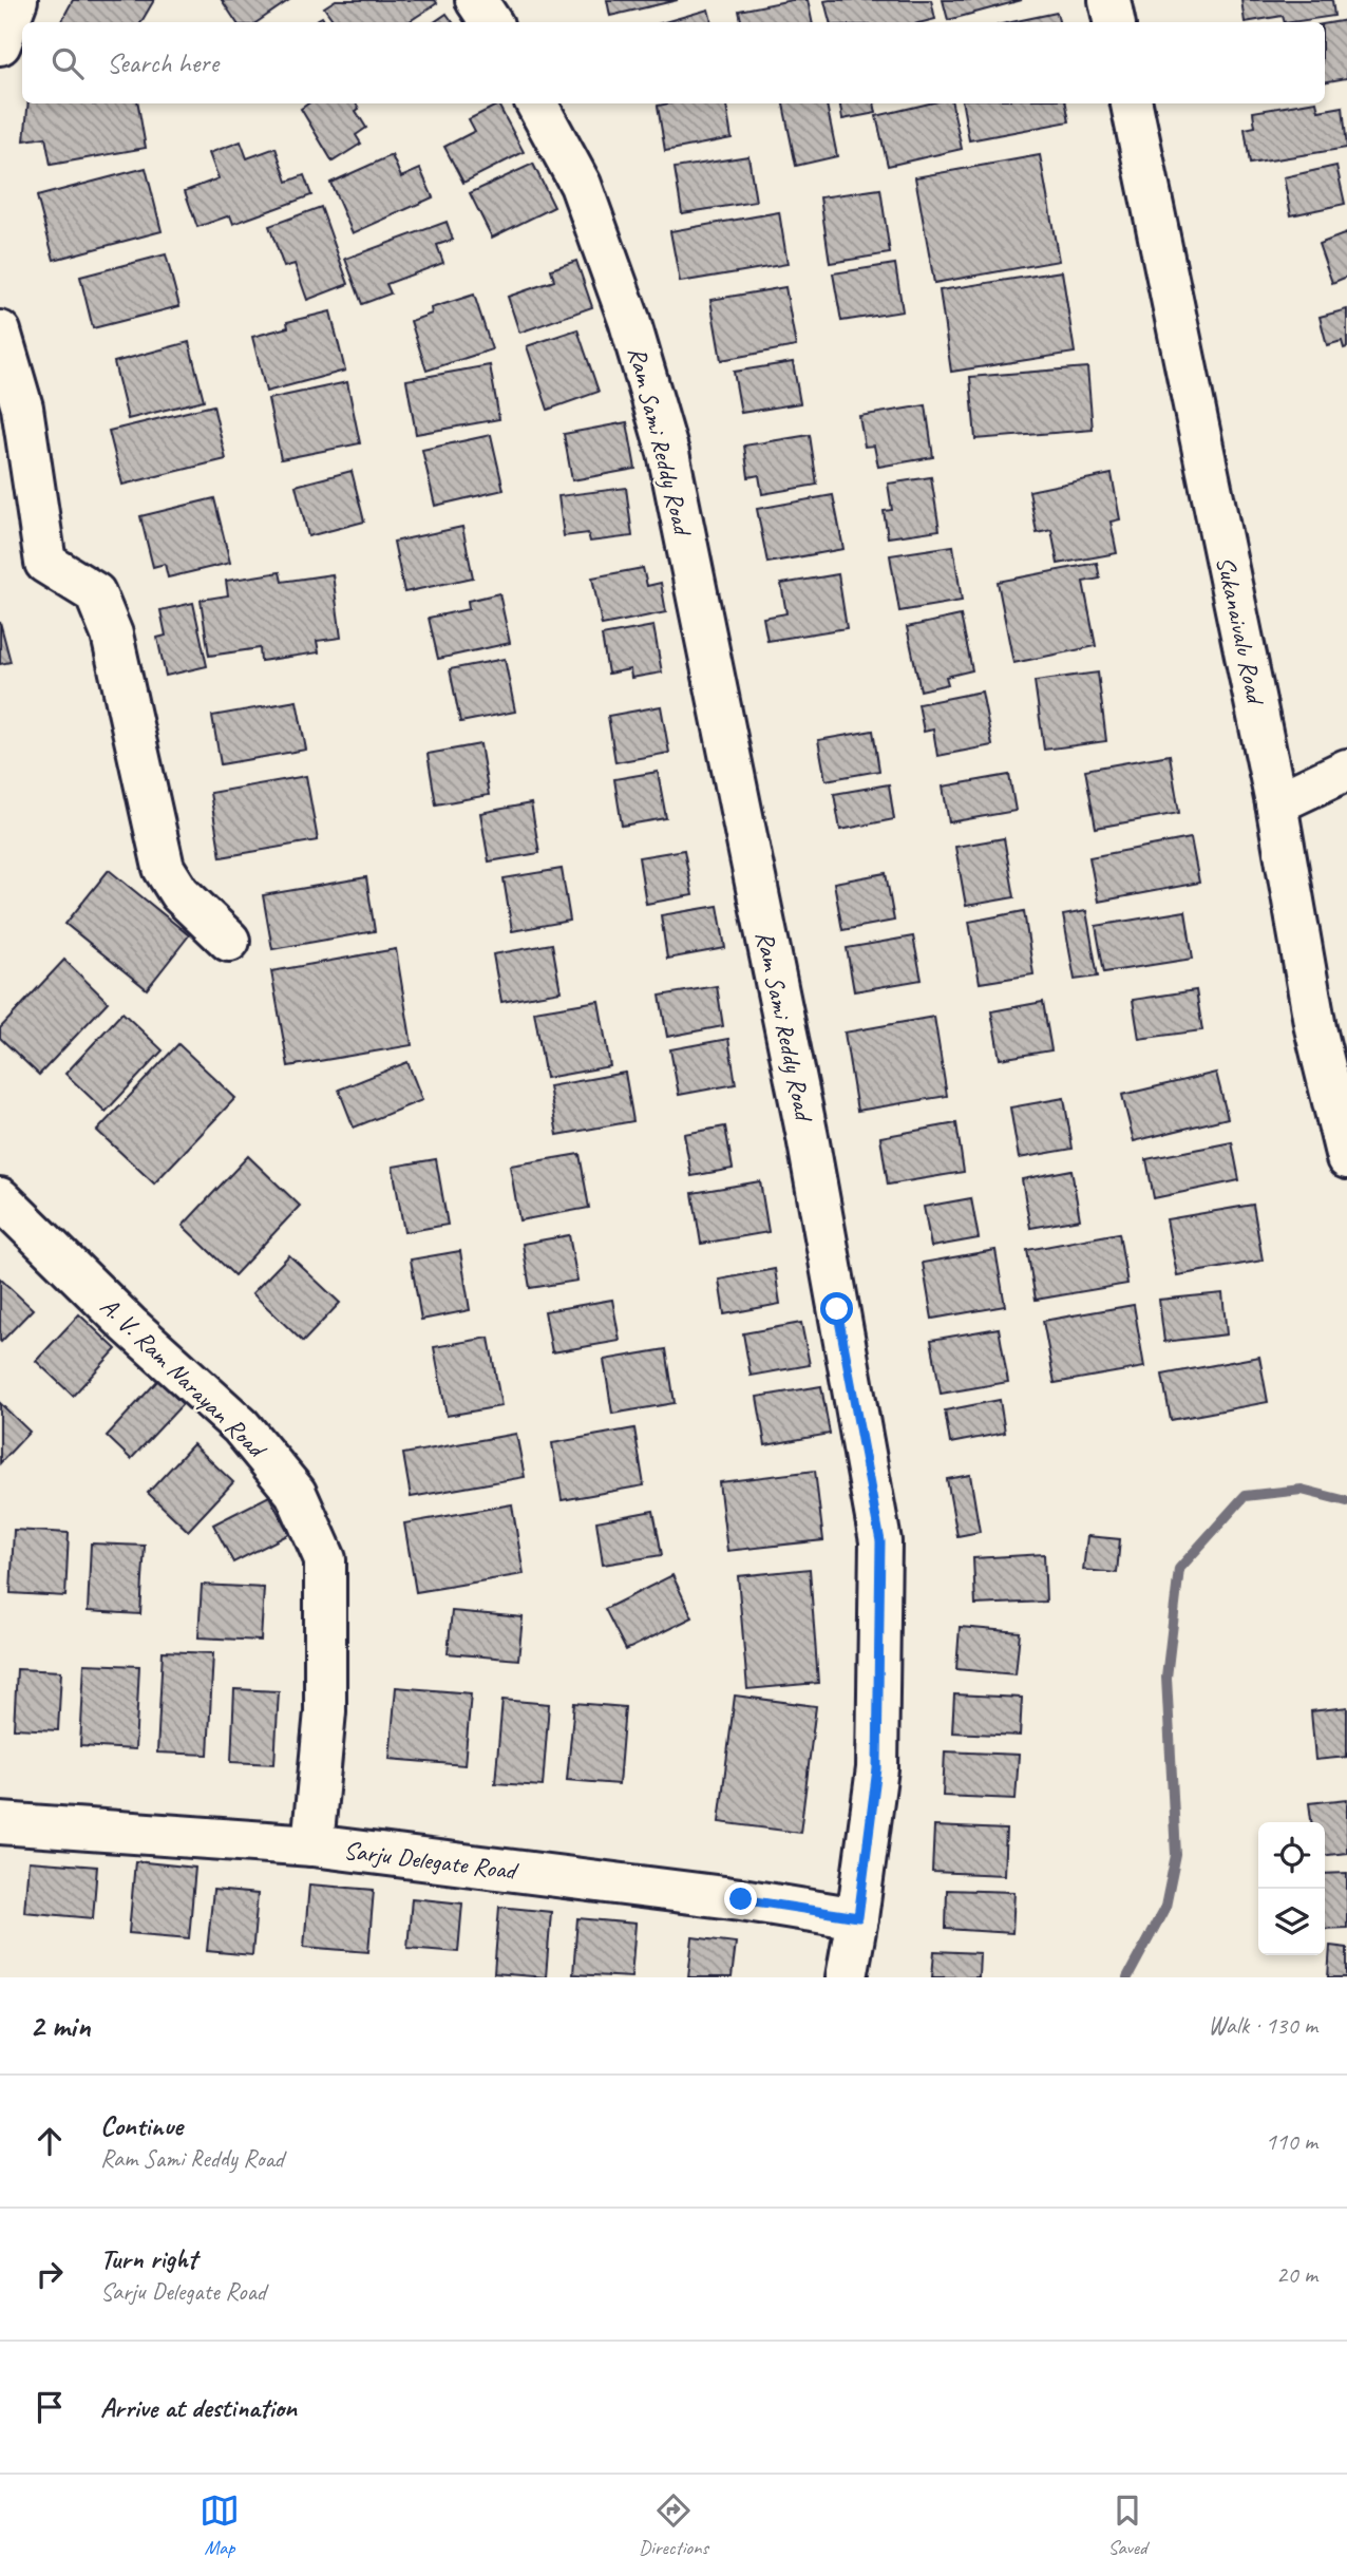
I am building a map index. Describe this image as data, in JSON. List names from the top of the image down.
{
  "streets": {
    "street": [
      "Ram Sami Reddy Road",
      "Sukanaivalu Road",
      "A. V. Ram Narayan Road",
      "Sarju Delegate Road"
    ]
  },
  "crossings": [
    ["Ram Sami Reddy Road", "Sarju Delegate Road"],
    ["A. V. Ram Narayan Road", "Sarju Delegate Road"]
  ],
  "page": {
    "search": "Search here",
    "heading": ["2 min", "Walk · 130 m"],
    "list": [
      ["Continue", "Ram Sami Reddy Road", "110 m"],
      ["Turn right", "Sarju Delegate Road", "20 m"],
      "Arrive at destination"
    ],
    "nav": ["Map", "Directions", "Saved"]
  }
}
